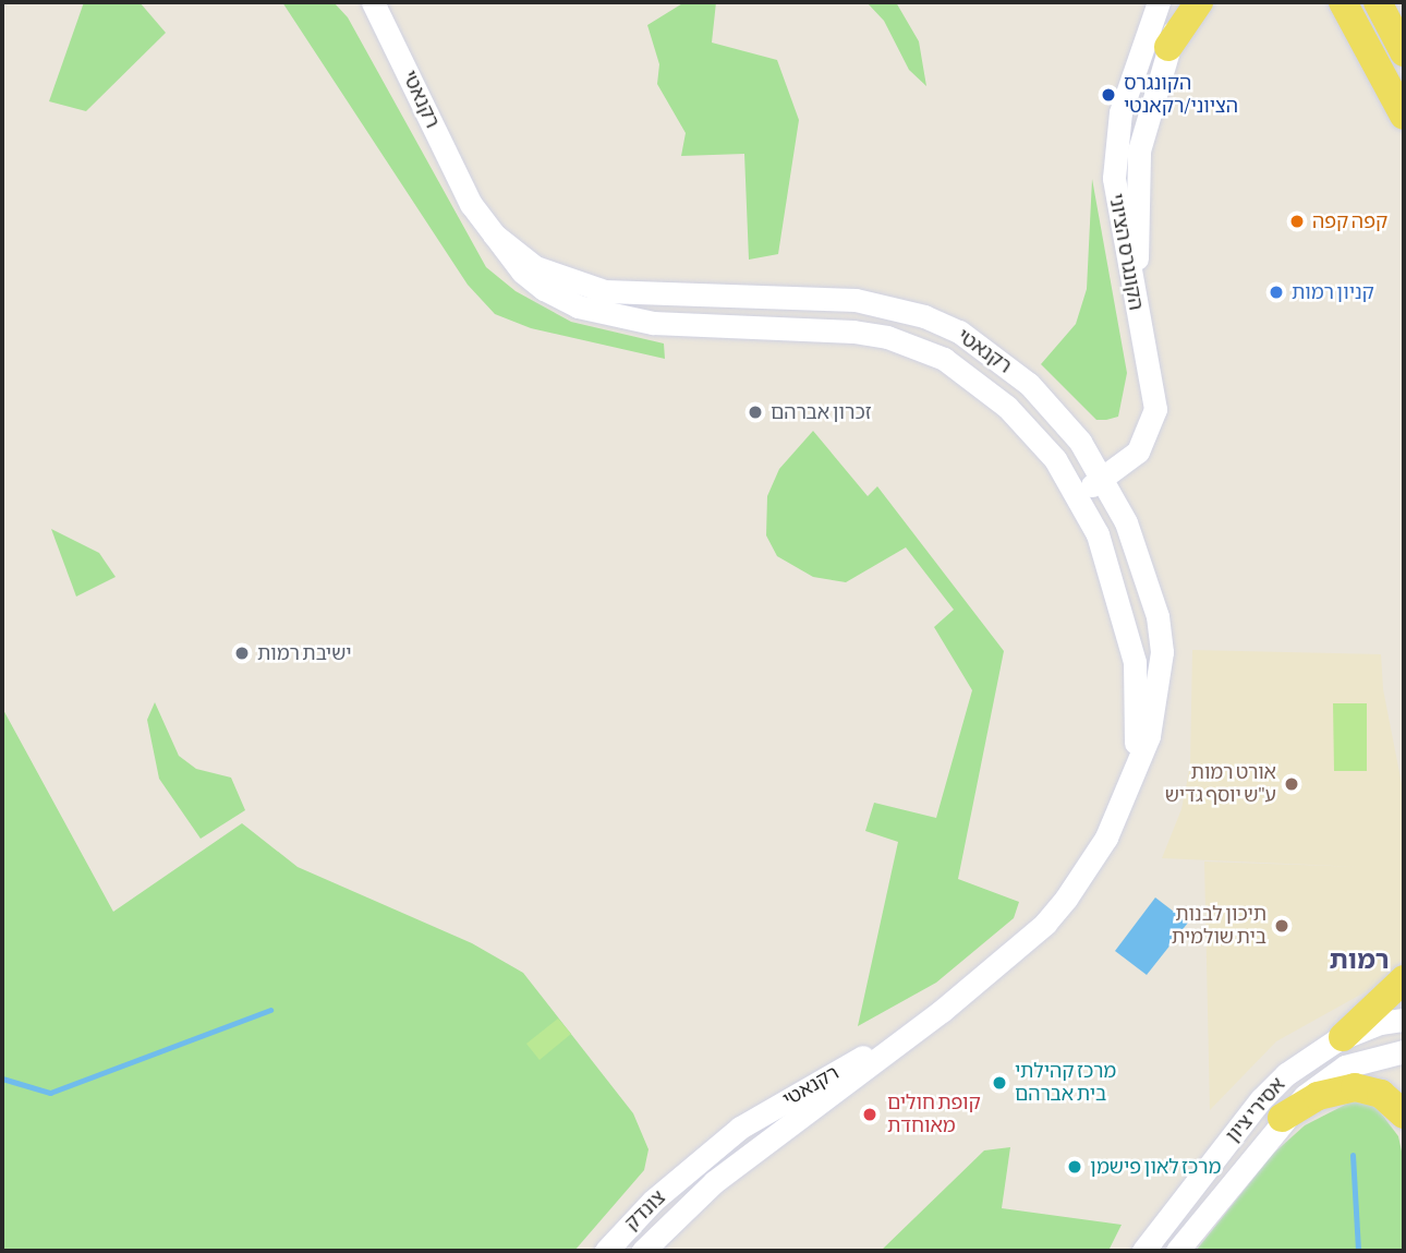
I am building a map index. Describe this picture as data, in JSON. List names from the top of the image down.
{
  "streets": {
    "street": [
      "רקנאטי",
      "הקונגרס הציוני",
      "אסירי ציון",
      "צונדק"
    ]
  },
  "crossings": [
    ["רקנאטי", "הקונגרס הציוני"],
    ["רקנאטי", "צונדק"]
  ],
  "districts": ["רמות"],
  "places": [
    "הקונגרס הציוני/רקאנטי",
    "קפה קפה",
    "קניון רמות",
    "זכרון אברהם",
    "ישיבת רמות",
    "אורט רמות ע\"ש יוסף גדיש",
    "תיכון לבנות בית שולמית",
    "מרכז קהילתי בית אברהם",
    "קופת חולים מאוחדת",
    "מרכז לאון פישמן"
  ]
}
